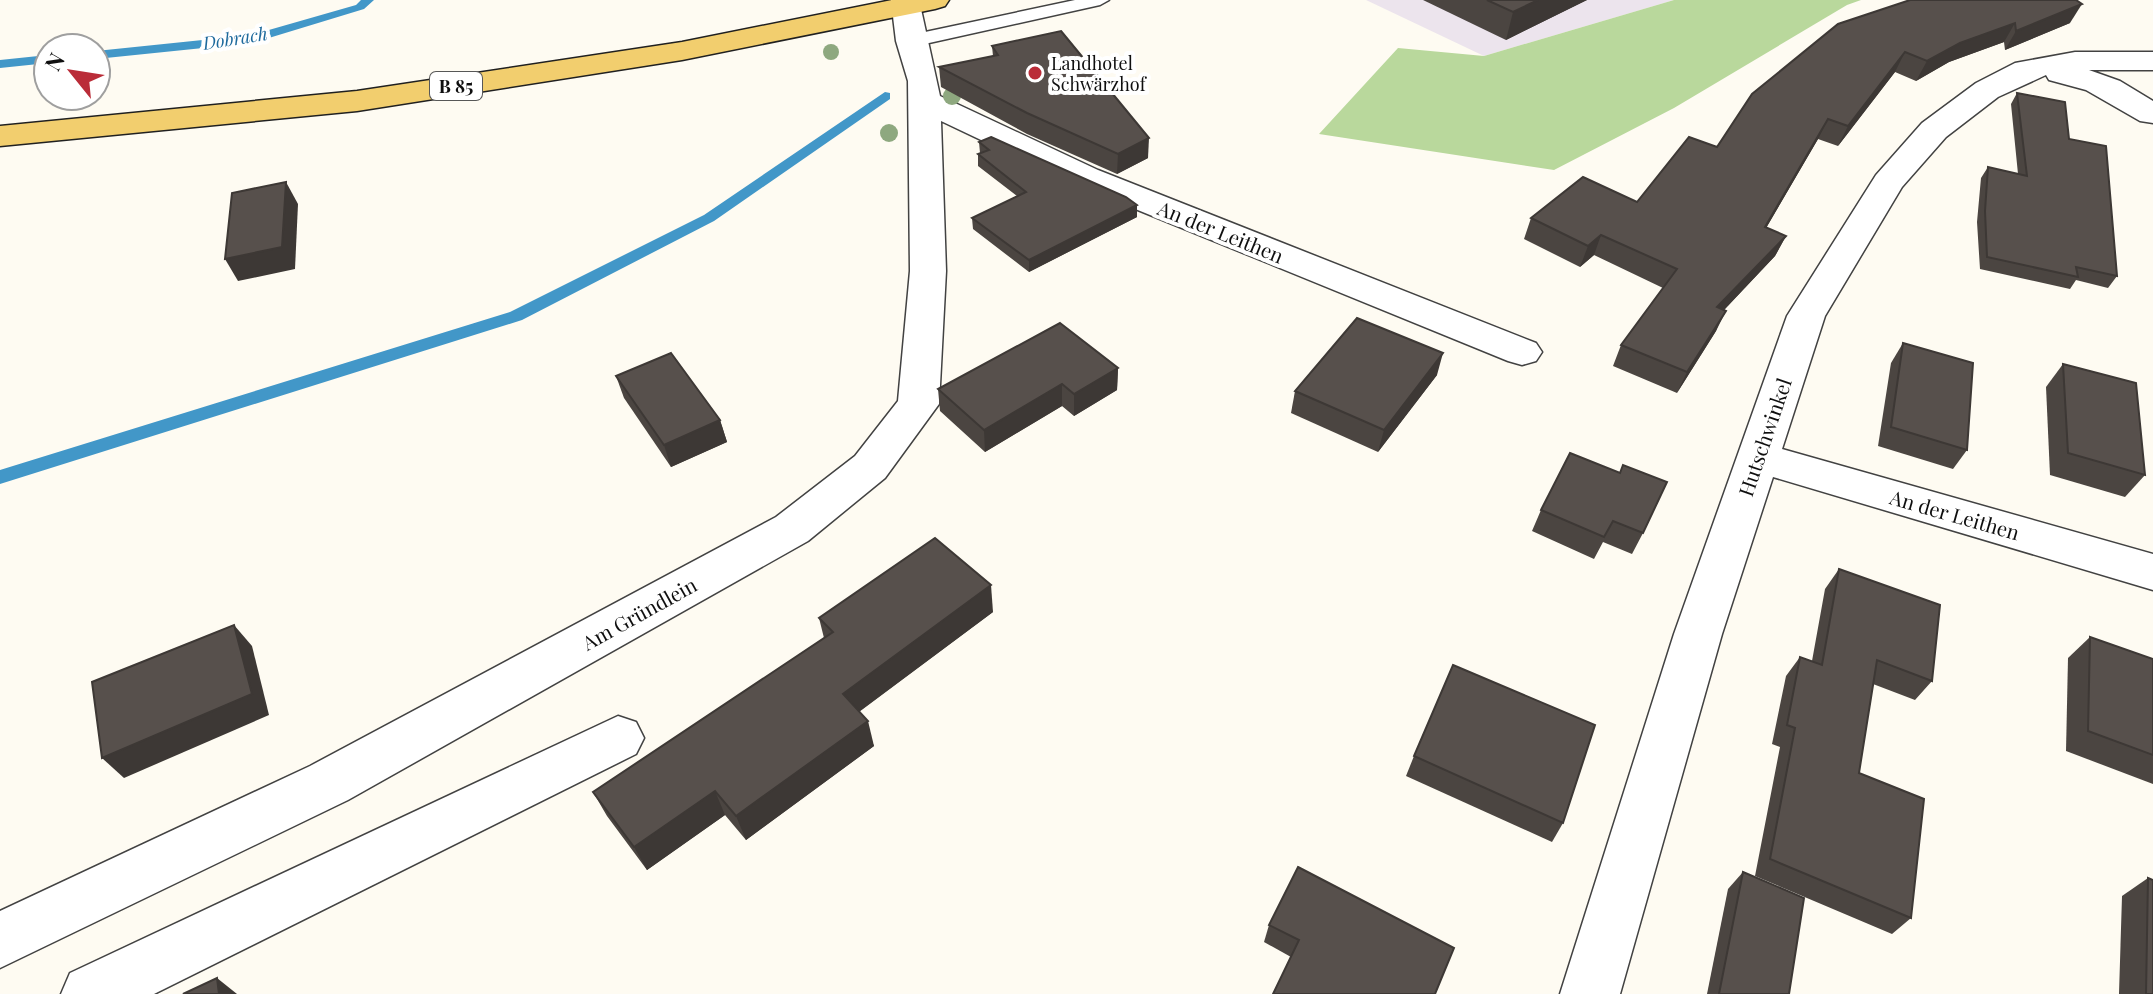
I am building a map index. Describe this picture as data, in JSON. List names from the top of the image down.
{
  "streets": {
    "main road": ["B 85"],
    "street": ["An der Leithen", "Hutschwinkel", "Am Gründlein"]
  },
  "crossings": [
    ["B 85", "Am Gründlein"],
    ["An der Leithen", "Hutschwinkel"],
    ["An der Leithen", "Am Gründlein"]
  ],
  "water": ["Dobrach"],
  "places": ["Landhotel Schwärzhof"],
  "north": "top left"
}
